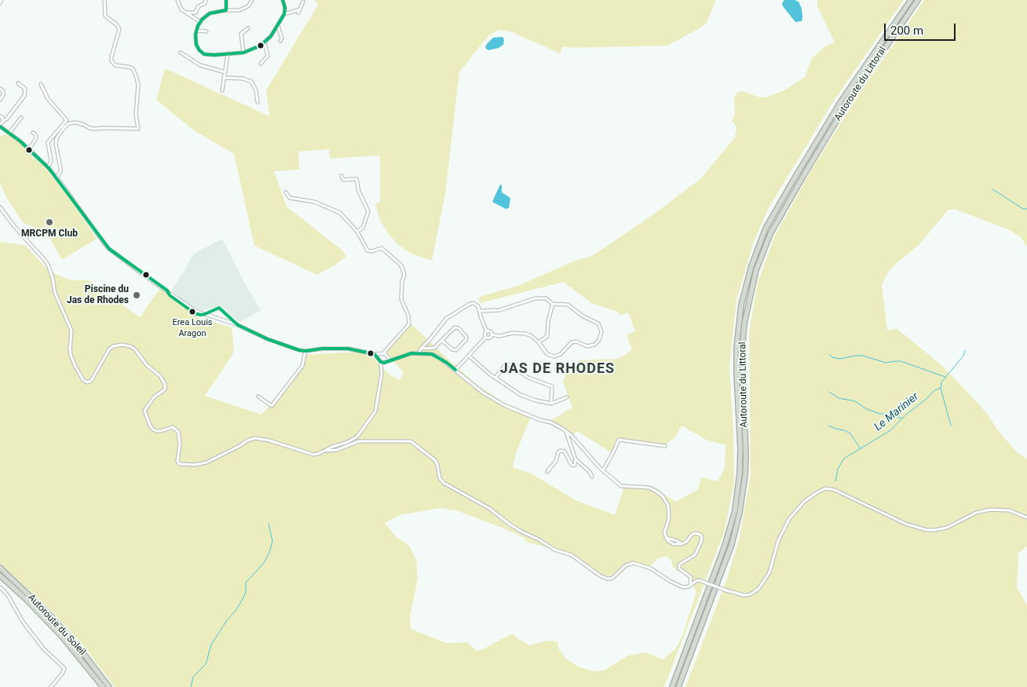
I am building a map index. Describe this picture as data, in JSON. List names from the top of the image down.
{
  "streets": {
    "highway": ["Autoroute du Littoral", "Autoroute du Soleil"]
  },
  "districts": ["JAS DE RHODES"],
  "water": ["Le Marinier"],
  "places": ["MRCPM Club", "Piscine du Jas de Rhodes", "Erea Louis Aragon"],
  "scale_bar": "200 m"
}
